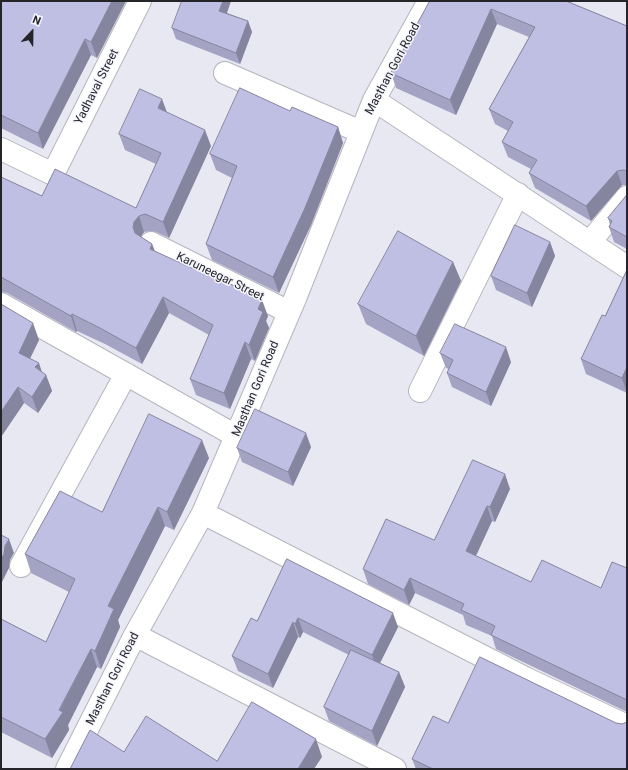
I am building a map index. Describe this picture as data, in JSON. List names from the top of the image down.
{
  "streets": {
    "street": ["Masthan Gori Road", "Yadhaval Street", "Karuneegar Street"]
  },
  "crossings": [
    ["Masthan Gori Road", "Karuneegar Street"]
  ],
  "north": "top"
}
